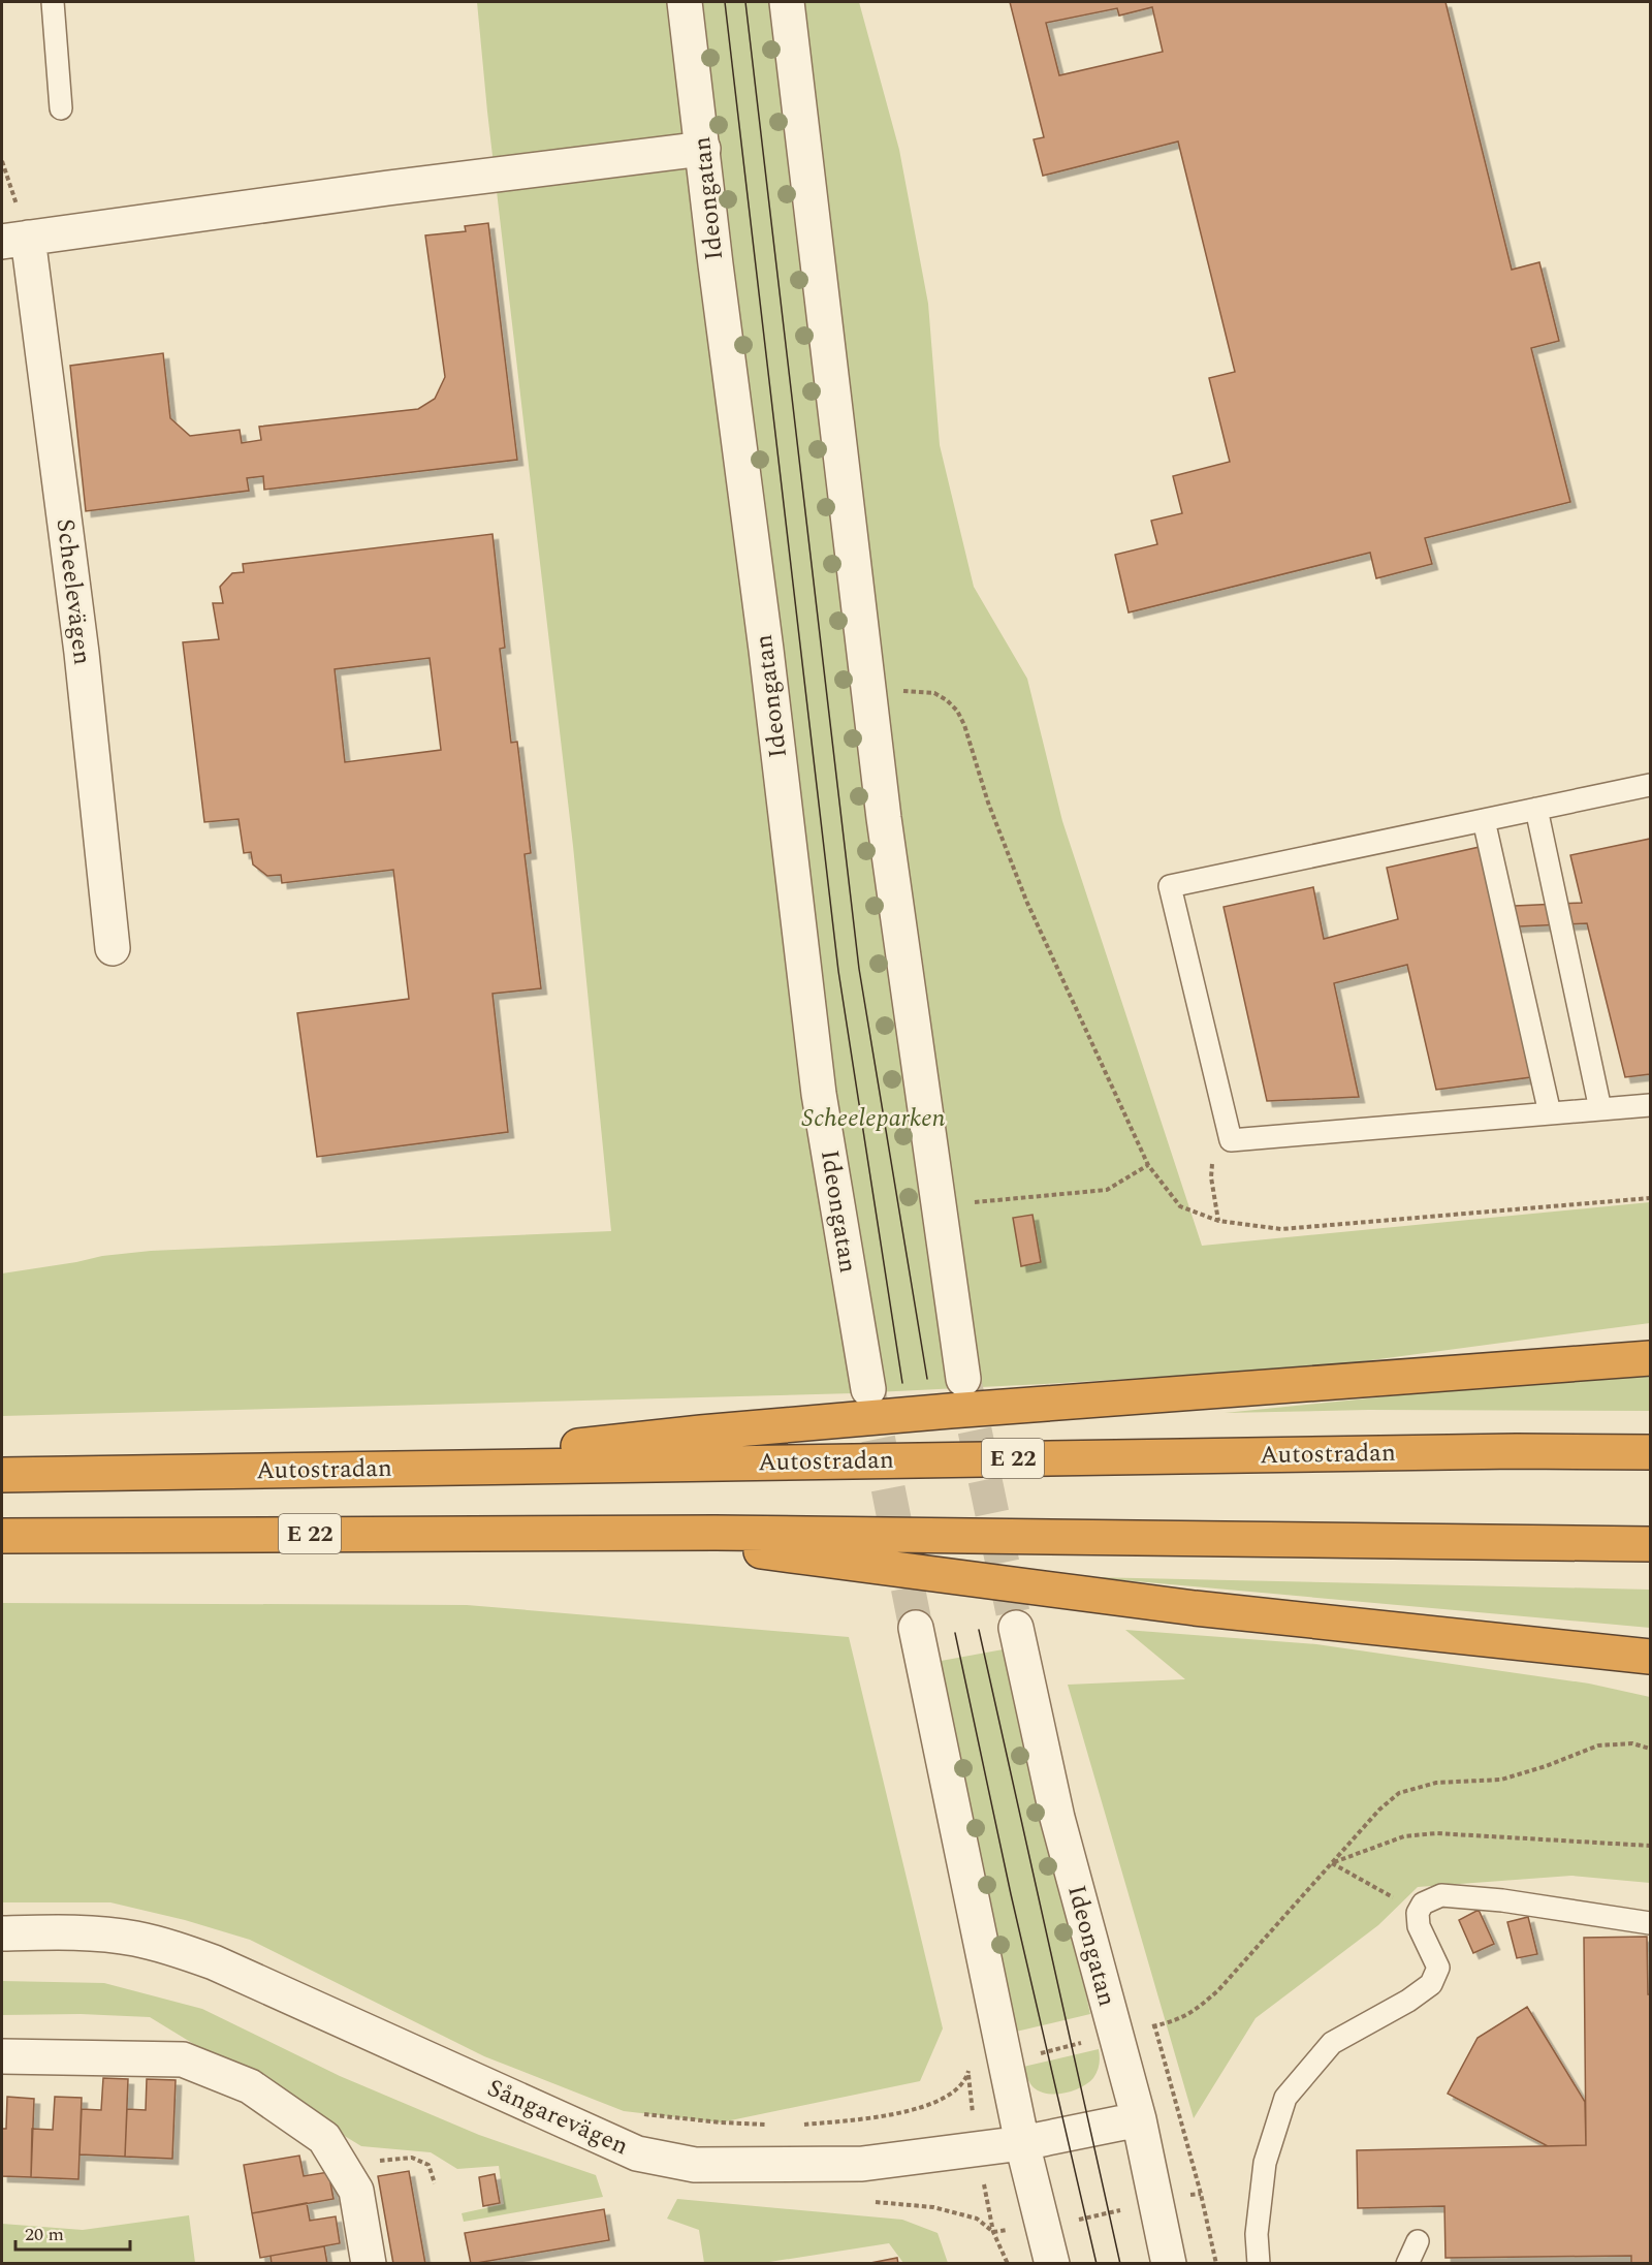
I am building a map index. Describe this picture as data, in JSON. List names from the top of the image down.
{
  "streets": {
    "highway": ["Autostradan", "E 22"],
    "street": ["Ideongatan", "Scheelevägen", "Sångarevägen"]
  },
  "crossings": [
    ["Ideongatan", "Sångarevägen"]
  ],
  "parks": ["Scheeleparken"],
  "scale_bar": "20 m"
}
